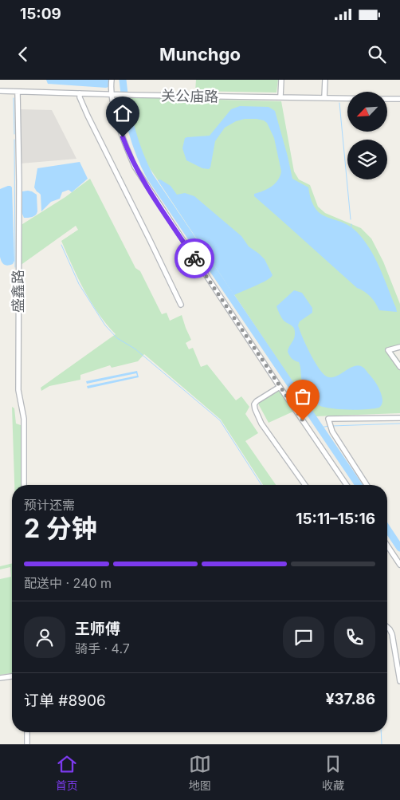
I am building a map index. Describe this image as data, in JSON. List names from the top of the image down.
{
  "streets": {
    "street": ["关公庙路", "盛鑫路"]
  },
  "crossings": [
    ["关公庙路", "盛鑫路"]
  ],
  "north": "bottom left",
  "page": {
    "status": "15:09",
    "header": "Munchgo",
    "heading": ["2 分钟", "预计还需", "15:11–15:16"],
    "panel": [
      "王师傅",
      "骑手 · 4.7",
      "订单 #8906",
      "¥37.86"
    ],
    "bar": "配送中 · 240 m",
    "tabs": ["首页", "地图", "收藏"]
  }
}
